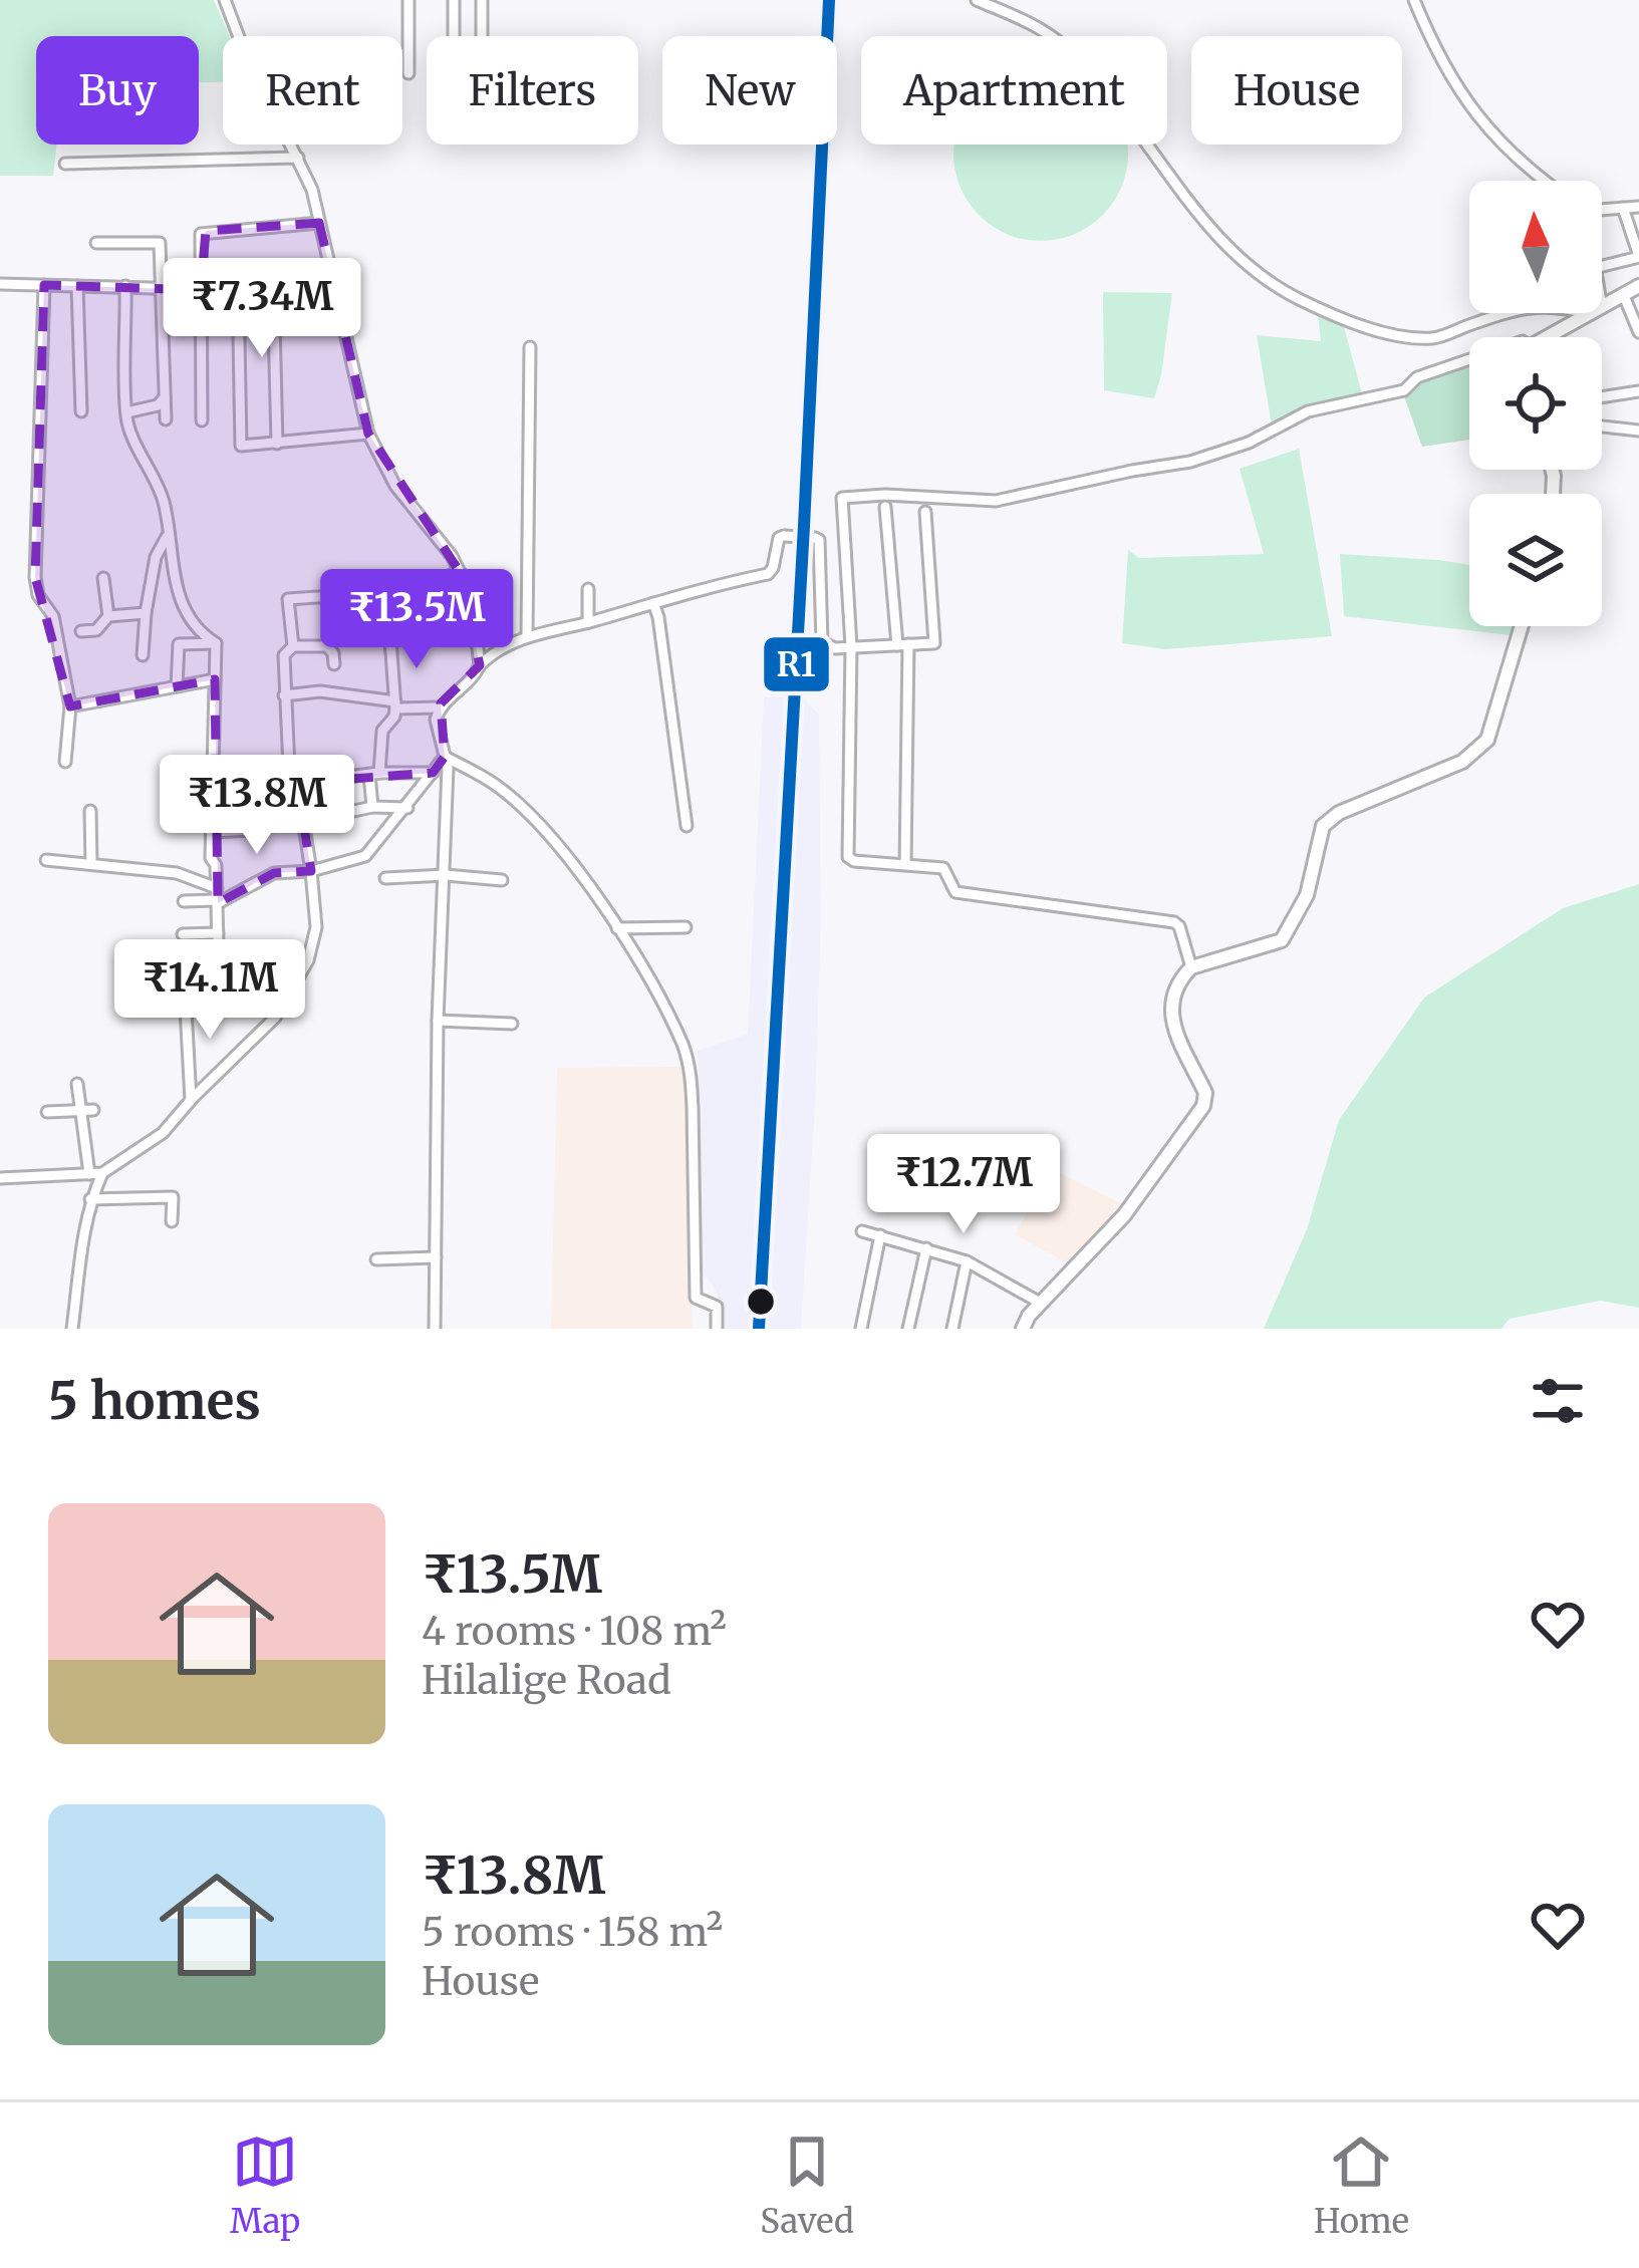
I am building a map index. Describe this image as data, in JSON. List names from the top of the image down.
{
  "lines": ["transit line R1"],
  "north": "top",
  "page": {
    "chip": [
      "Buy",
      "Rent",
      "Filters",
      "New",
      "Apartment",
      "House"
    ],
    "price": [
      "₹7.34M",
      "₹13.5M",
      "₹13.8M",
      "₹14.1M",
      "₹12.7M"
    ],
    "heading": "5 homes",
    "list": [
      {
        "name": "₹13.5M",
        "note": "4 rooms · 108 m² · Hilalige Road"
      },
      {
        "name": "₹13.8M",
        "note": "5 rooms · 158 m² · House"
      }
    ],
    "tabs": ["Map", "Saved", "Home"]
  }
}
